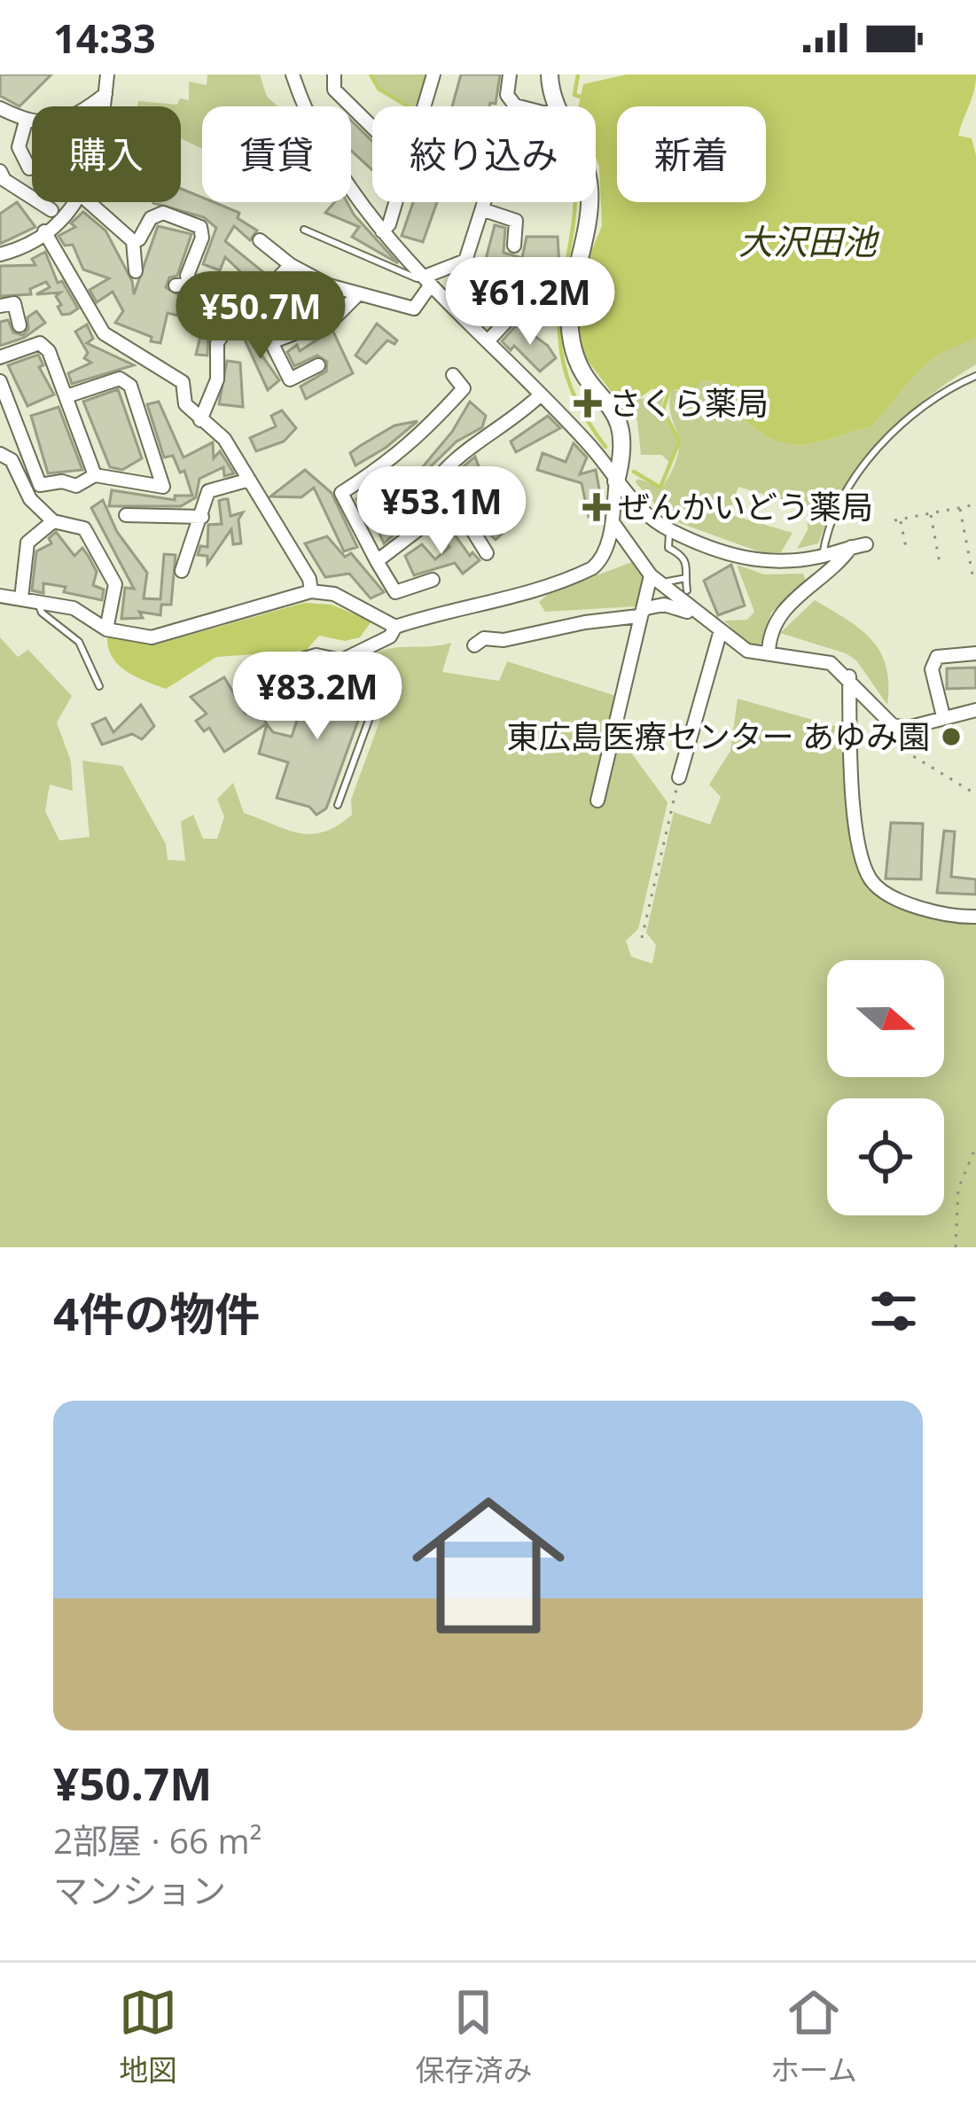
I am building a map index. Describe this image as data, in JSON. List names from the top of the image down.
{
  "water": ["大沢田池"],
  "places": {
    "health": ["さくら薬局", "ぜんかいどう薬局"],
    "other": ["東広島医療センター あゆみ園"]
  },
  "north": "right",
  "page": {
    "status": "14:33",
    "chip": [
      "購入",
      "賃貸",
      "絞り込み",
      "新着"
    ],
    "price": [
      "¥61.2M",
      "¥50.7M",
      "¥53.1M",
      "¥83.2M"
    ],
    "heading": "4件の物件",
    "list": [
      {
        "name": "¥50.7M",
        "note": "2部屋 · 66 m² · マンション"
      }
    ],
    "tabs": ["地図", "保存済み", "ホーム"]
  }
}
